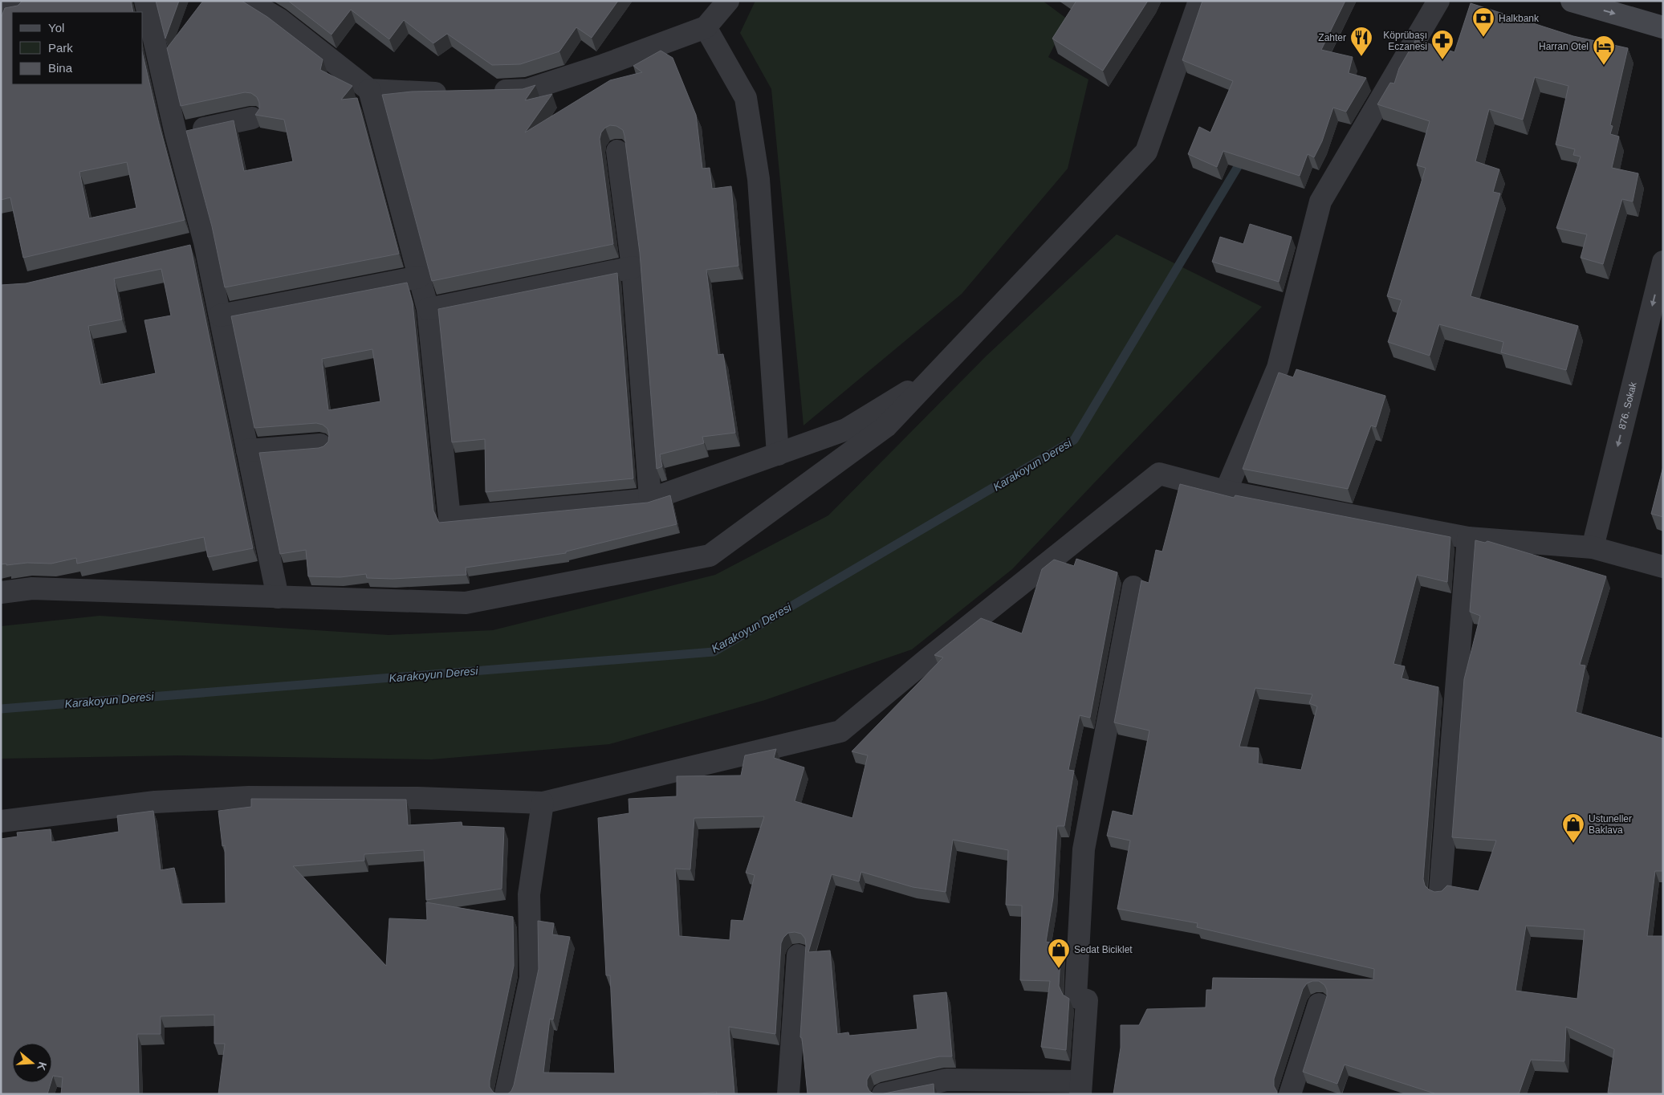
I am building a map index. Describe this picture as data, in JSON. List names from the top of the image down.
{
  "streets": {
    "street": ["876. Sokak"]
  },
  "one_way": ["876. Sokak"],
  "water": ["Karakoyun Deresi"],
  "places": {
    "bank": ["Halkbank"],
    "restaurant": ["Zahter"],
    "pharmacy": ["Köprübaşı Eczanesi"],
    "hotel": ["Harran Otel"],
    "shop": ["Ustuneller Baklava", "Sedat Biciklet"]
  },
  "legend": ["Yol", "Park", "Bina"],
  "north": "right"
}
